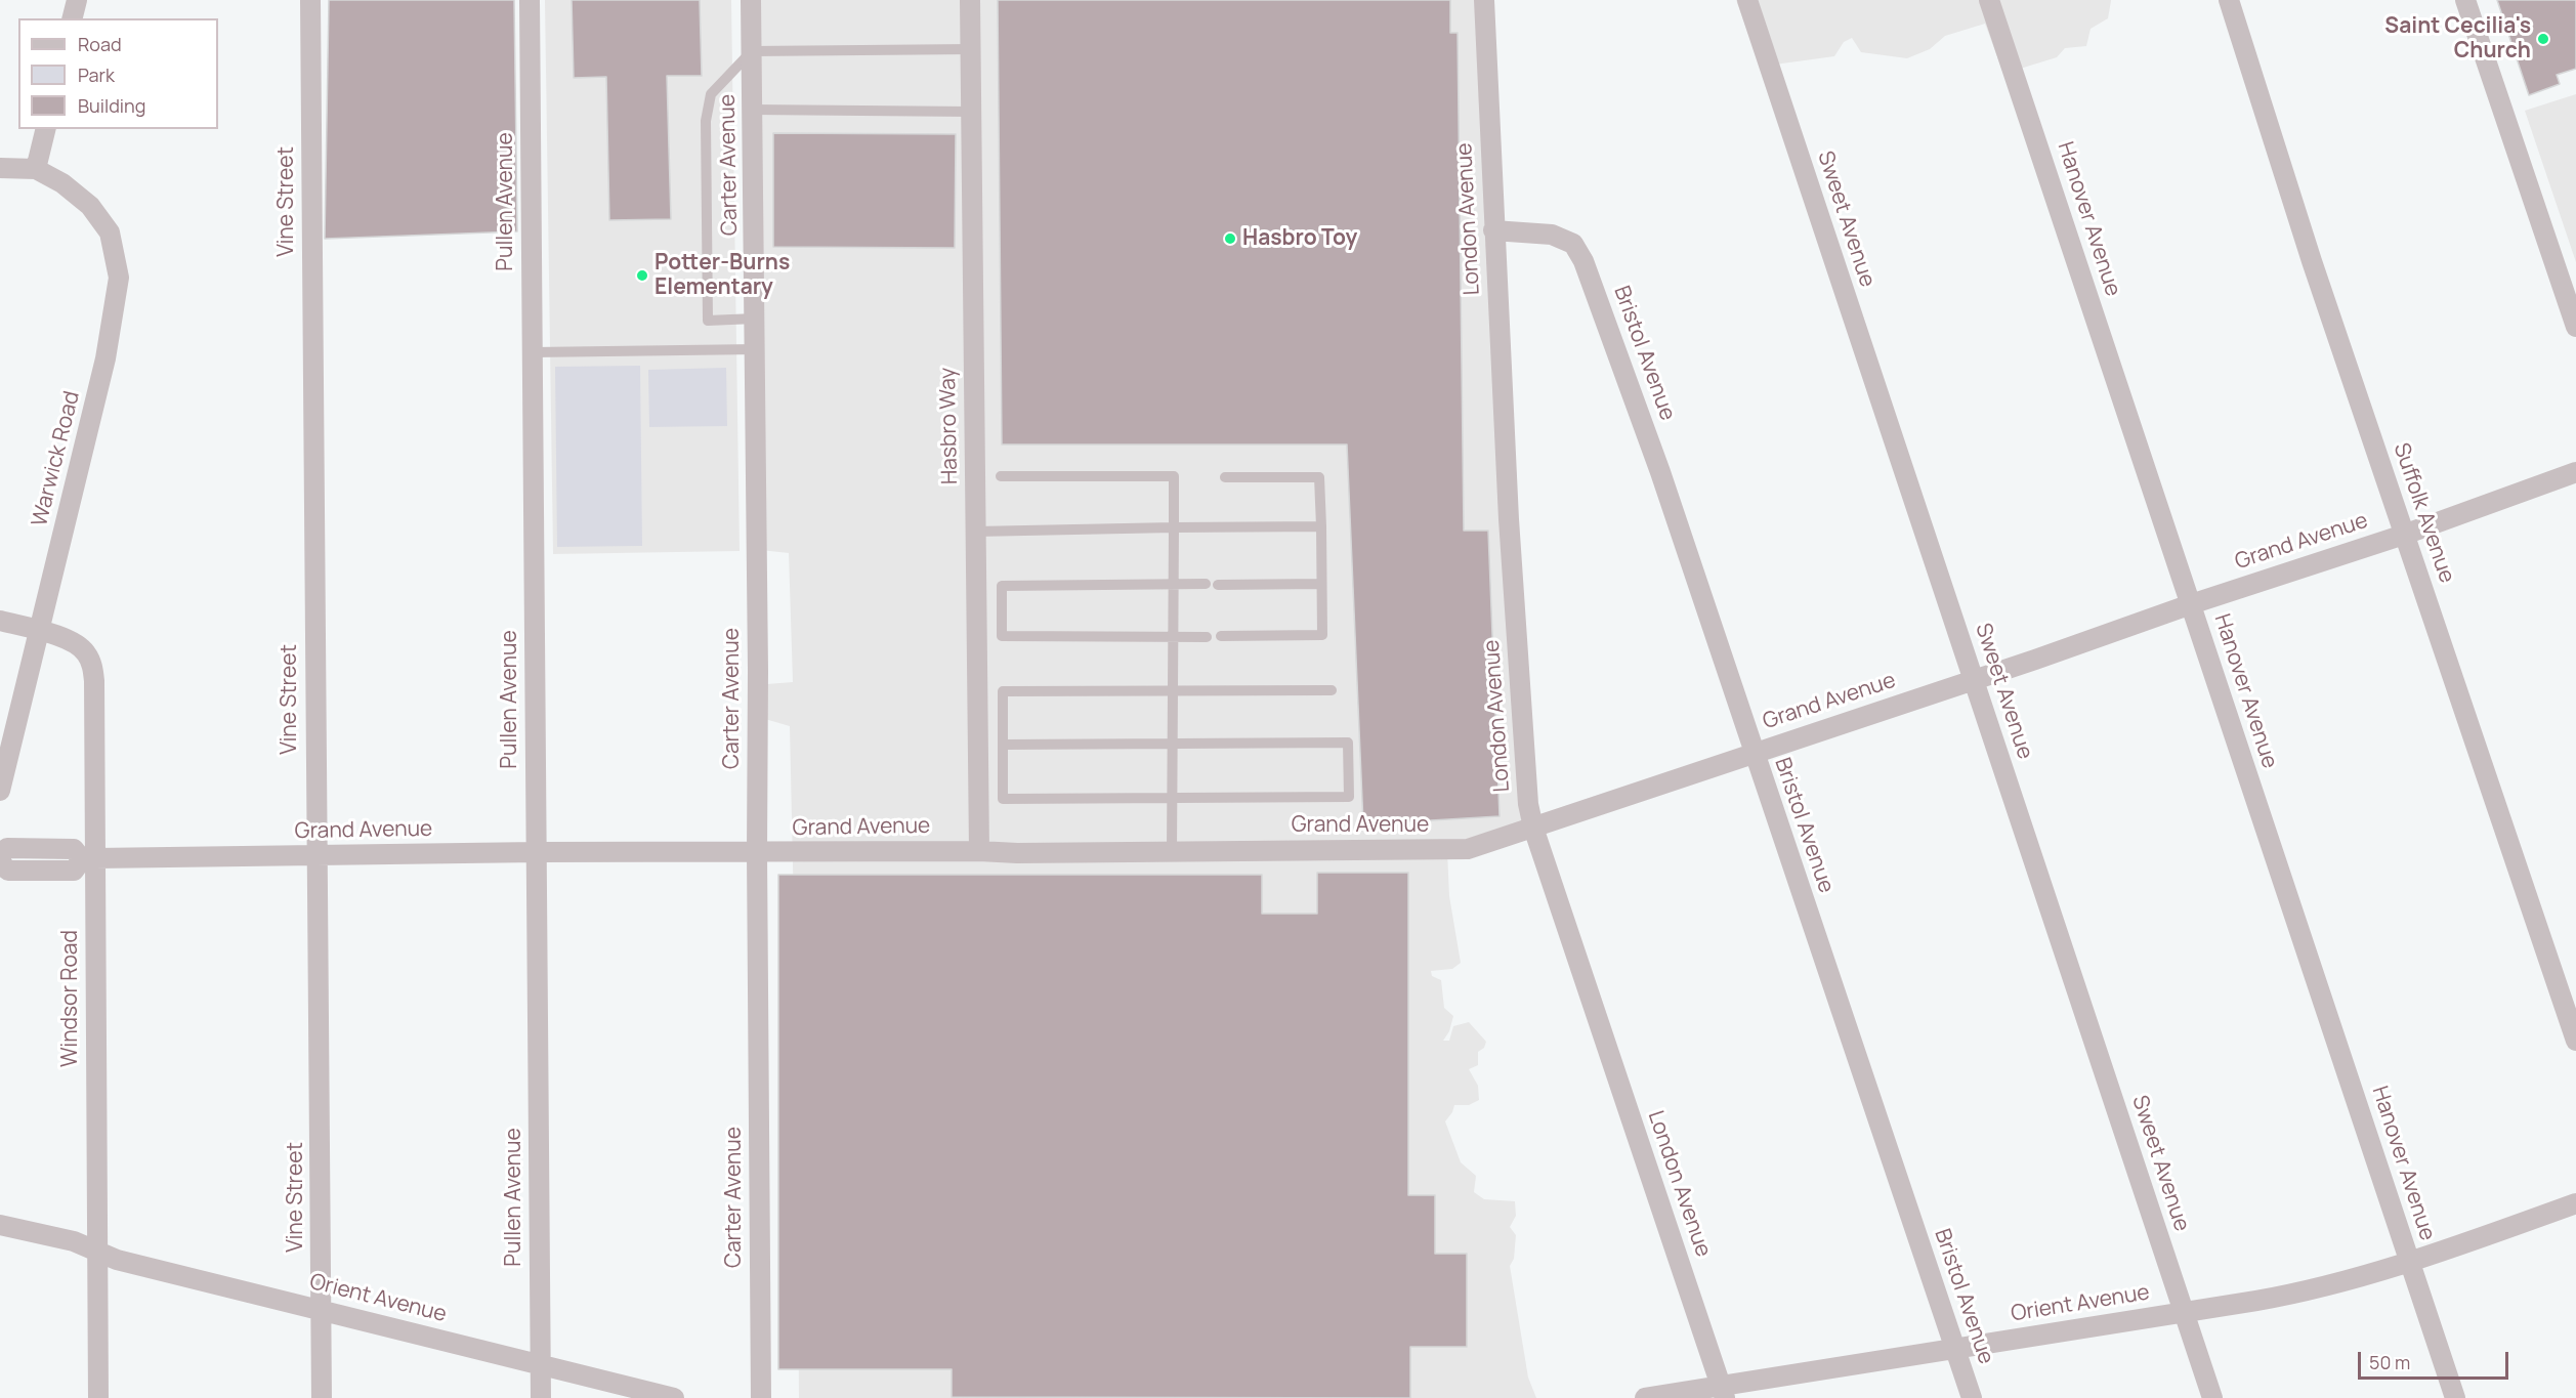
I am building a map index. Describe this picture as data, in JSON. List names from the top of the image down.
{
  "streets": {
    "street": [
      "Carter Avenue",
      "Vine Street",
      "Pullen Avenue",
      "London Avenue",
      "Sweet Avenue",
      "Hanover Avenue",
      "Bristol Avenue",
      "Hasbro Way",
      "Warwick Road",
      "Suffolk Avenue",
      "Grand Avenue",
      "Windsor Road",
      "Orient Avenue"
    ]
  },
  "crossings": [
    ["Carter Avenue", "Grand Avenue"],
    ["Vine Street", "Grand Avenue"],
    ["Vine Street", "Orient Avenue"],
    ["Pullen Avenue", "Grand Avenue"],
    ["Pullen Avenue", "Orient Avenue"],
    ["London Avenue", "Bristol Avenue"],
    ["London Avenue", "Grand Avenue"],
    ["London Avenue", "Orient Avenue"],
    ["Sweet Avenue", "Grand Avenue"],
    ["Sweet Avenue", "Orient Avenue"],
    ["Hanover Avenue", "Grand Avenue"],
    ["Hanover Avenue", "Orient Avenue"],
    ["Bristol Avenue", "Grand Avenue"],
    ["Bristol Avenue", "Orient Avenue"],
    ["Hasbro Way", "Grand Avenue"],
    ["Warwick Road", "Windsor Road"],
    ["Suffolk Avenue", "Grand Avenue"],
    ["Grand Avenue", "Windsor Road"],
    ["Windsor Road", "Orient Avenue"]
  ],
  "places": ["Saint Cecilia's Church", "Hasbro Toy", "Potter-Burns Elementary"],
  "legend": ["Road", "Park", "Building"],
  "scale_bar": "50 m"
}
